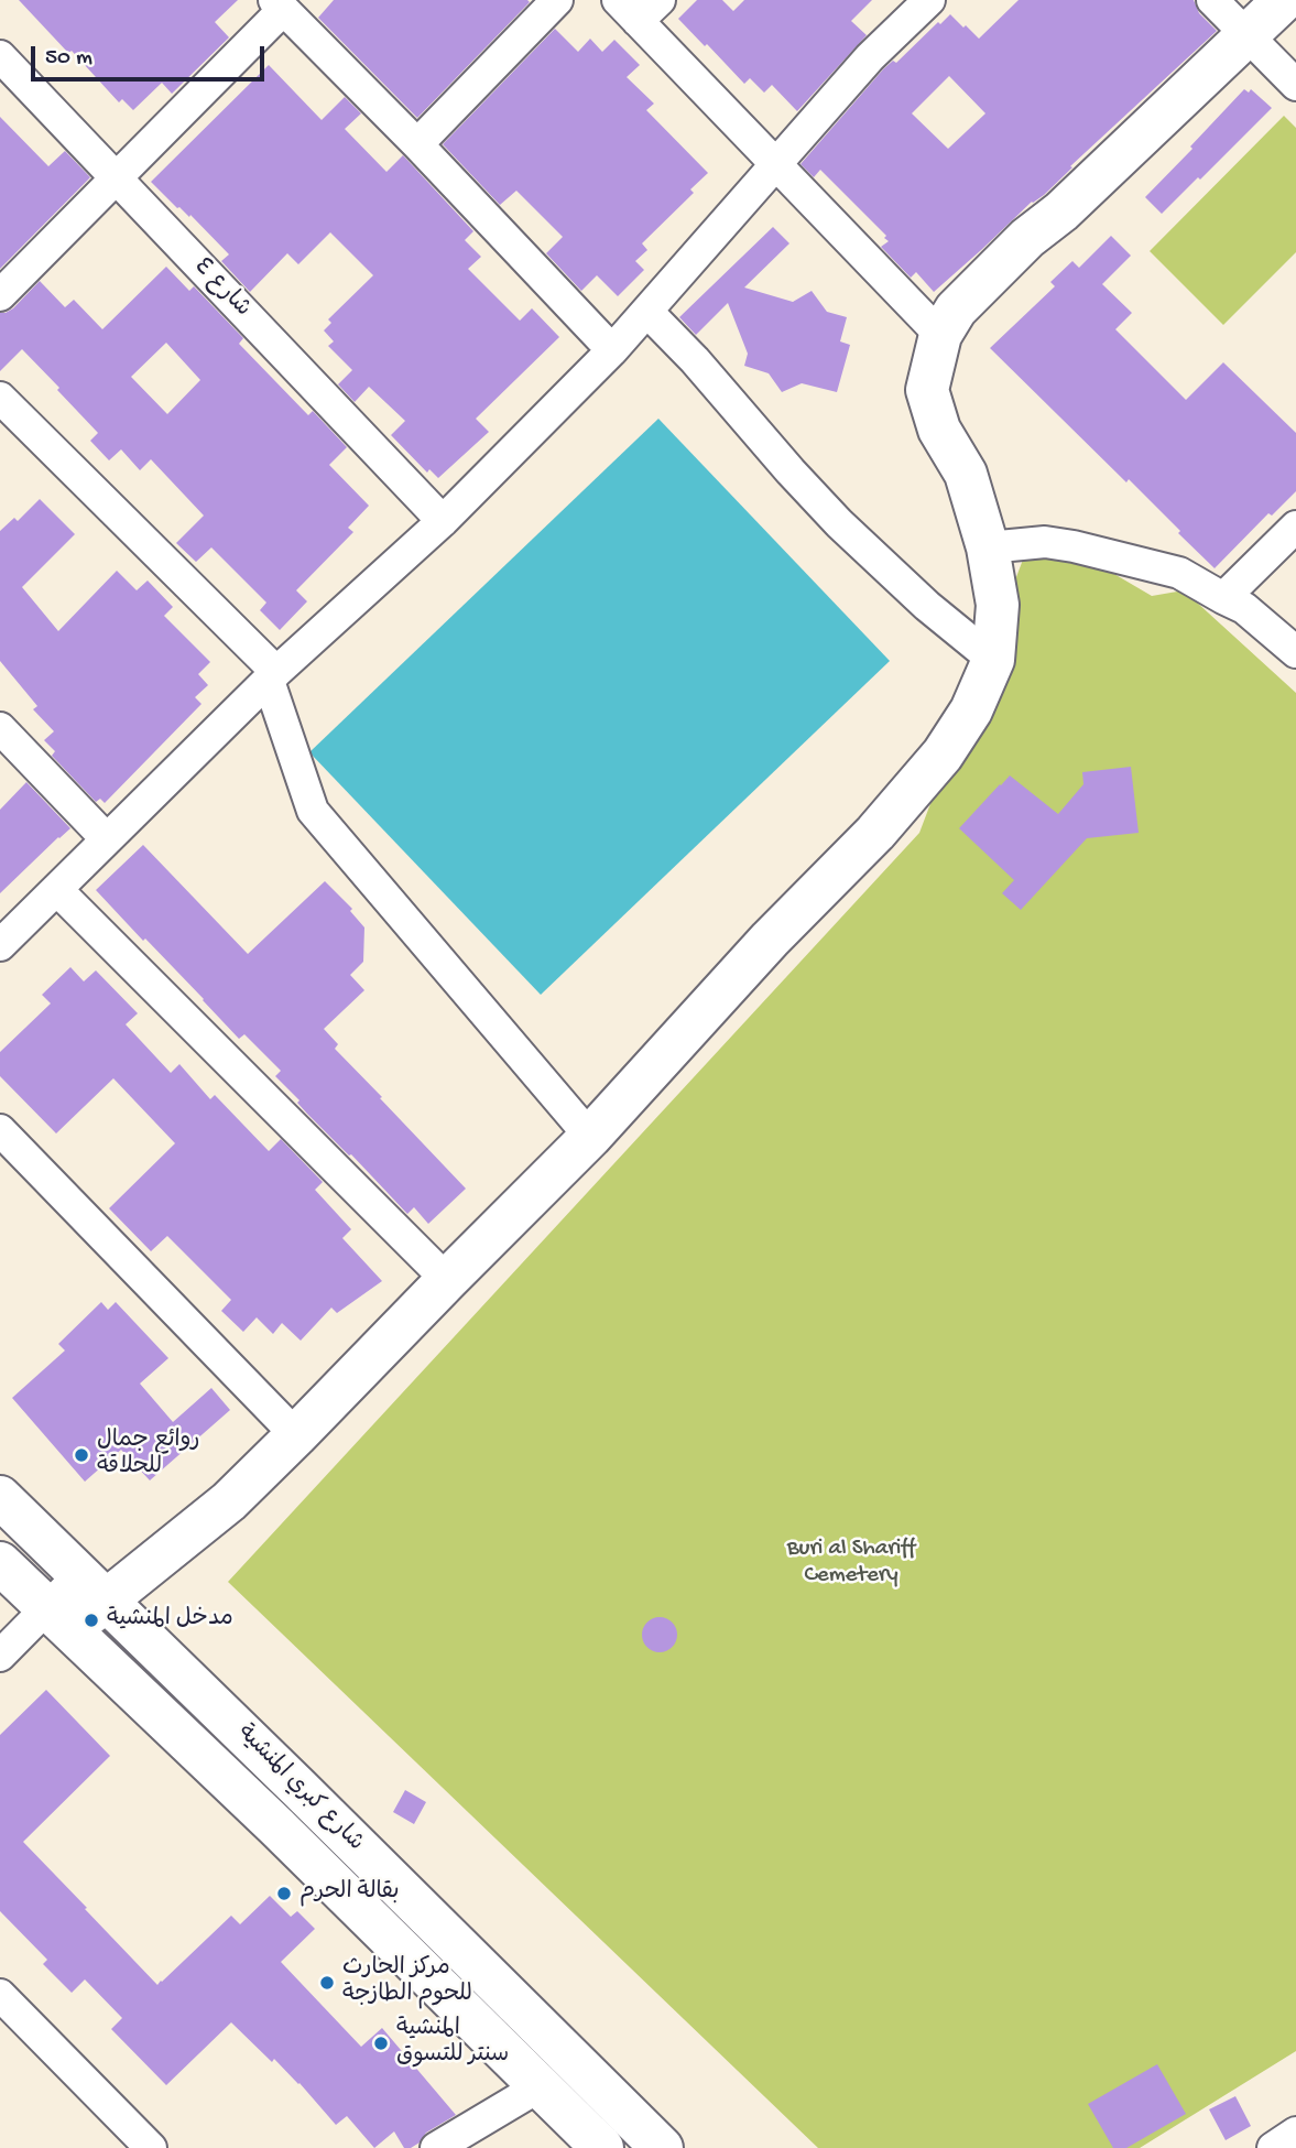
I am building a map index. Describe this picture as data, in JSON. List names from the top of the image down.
{
  "streets": {
    "main road": ["شارع كبري المنشية"],
    "street": ["شارع ٤"]
  },
  "parks": ["Buri al Shariff Cemetery"],
  "places": [
    "روائع جمال للحلاقة",
    "مدخل المنشية",
    "بقالة الحرم",
    "مركز الحارث للحوم الطازجة",
    "المنشية سنتر للتسوق"
  ],
  "scale_bar": "50 m"
}
